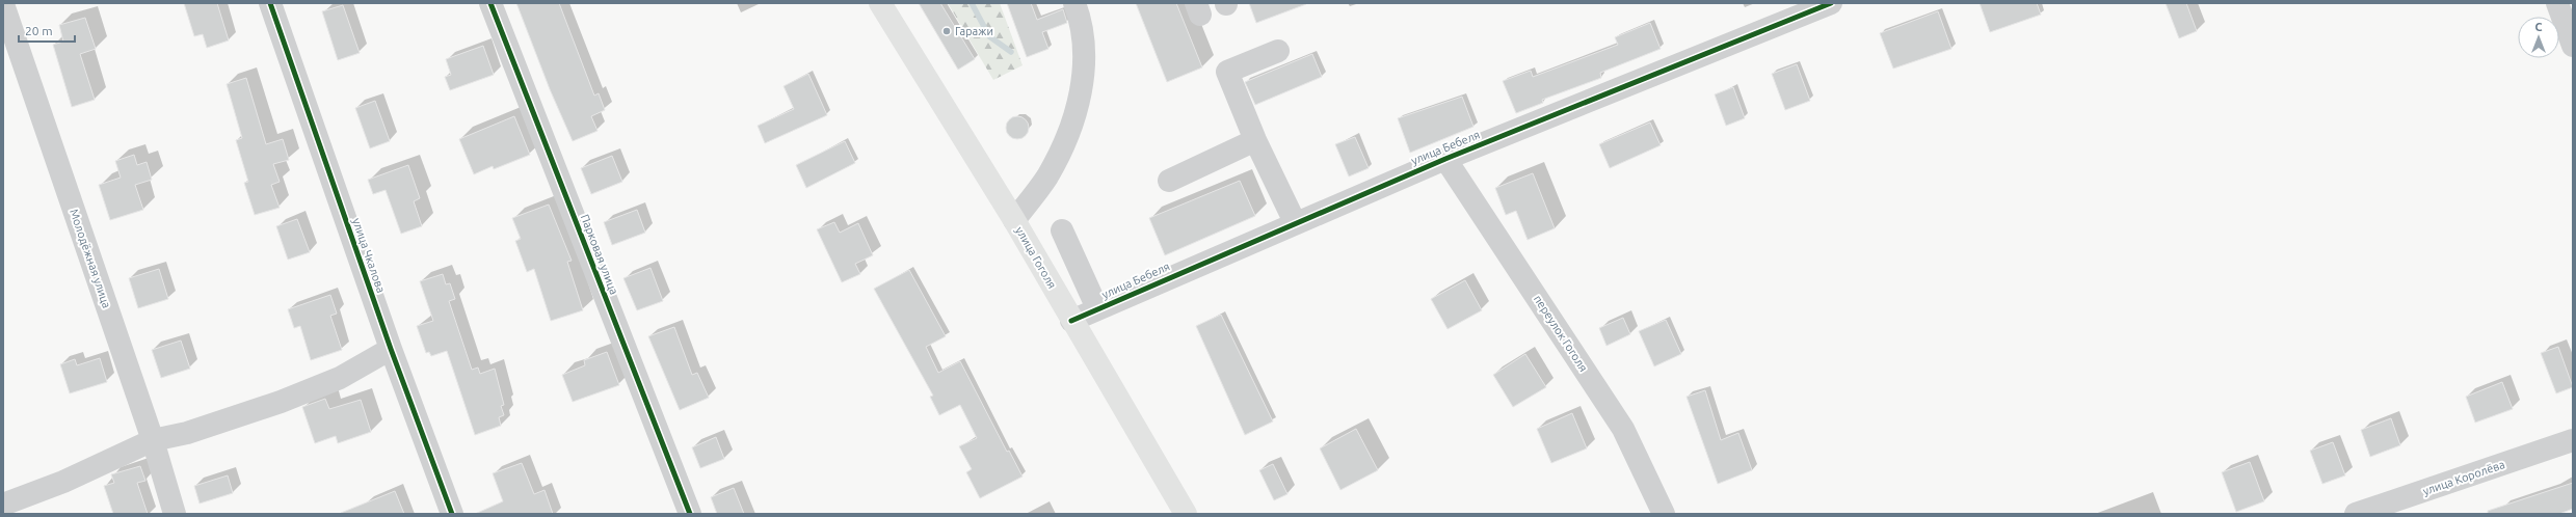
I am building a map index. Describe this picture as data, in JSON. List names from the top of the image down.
{
  "streets": {
    "main road": ["улица Гоголя"],
    "street": [
      "улица Бебеля",
      "Парковая улица",
      "улица Чкалова",
      "Молодёжная улица",
      "переулок Гоголя",
      "улица Королёва"
    ]
  },
  "crossings": [
    ["улица Бебеля", "улица Гоголя"],
    ["улица Бебеля", "переулок Гоголя"]
  ],
  "places": ["Гаражи"],
  "scale_bar": "20 m",
  "north": "top"
}
